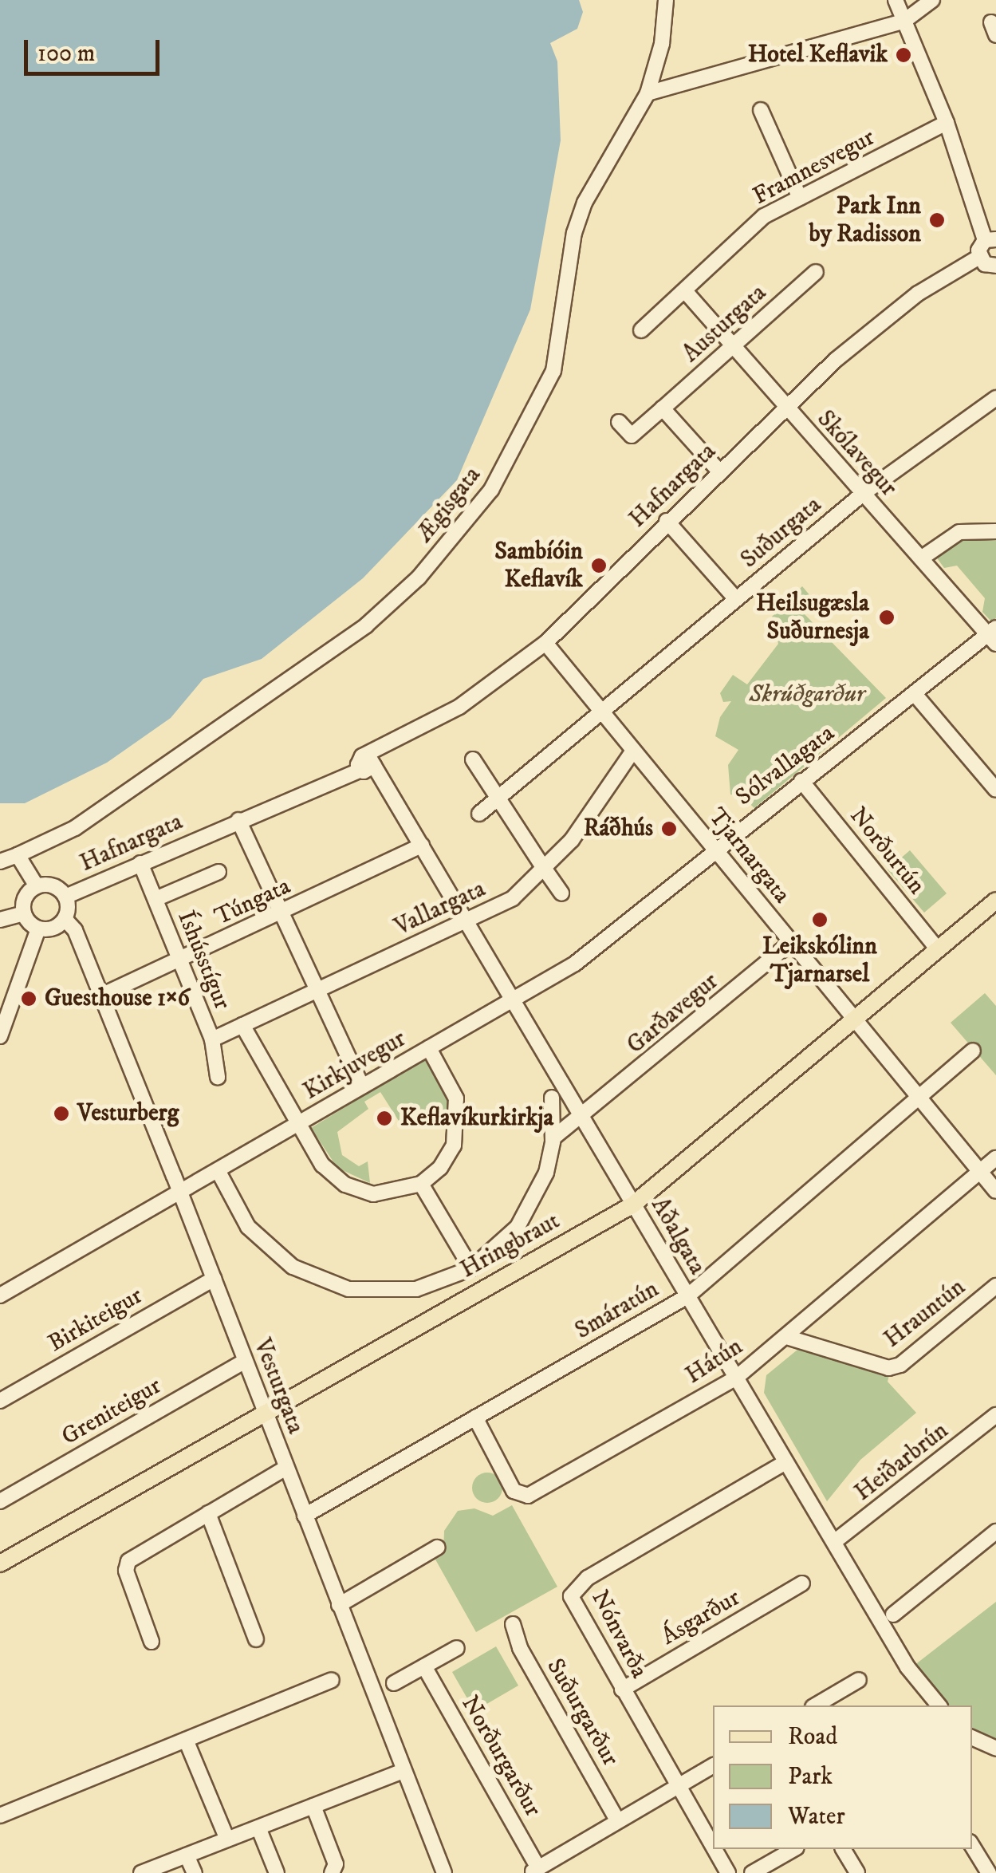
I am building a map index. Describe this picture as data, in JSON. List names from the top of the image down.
{
  "streets": {
    "main road": ["Hringbraut"],
    "street": [
      "Framnesvegur",
      "Austurgata",
      "Skólavegur",
      "Hafnargata",
      "Ægisgata",
      "Suðurgata",
      "Sólvallagata",
      "Norðurtún",
      "Tjarnargata",
      "Túngata",
      "Vallargata",
      "Íshússtígur",
      "Garðavegur",
      "Kirkjuvegur",
      "Aðalgata",
      "Smáratún",
      "Hrauntún",
      "Birkiteigur",
      "Hátún",
      "Vesturgata",
      "Greniteigur",
      "Heiðarbrún",
      "Ásgarður",
      "Nónvarða",
      "Suðurgarður",
      "Norðurgarður"
    ]
  },
  "crossings": [
    ["Framnesvegur", "Skólavegur"],
    ["Austurgata", "Skólavegur"],
    ["Skólavegur", "Hafnargata"],
    ["Skólavegur", "Suðurgata"],
    ["Skólavegur", "Sólvallagata"],
    ["Hafnargata", "Tjarnargata"],
    ["Hafnargata", "Íshússtígur"],
    ["Hafnargata", "Aðalgata"],
    ["Hafnargata", "Vesturgata"],
    ["Suðurgata", "Tjarnargata"],
    ["Sólvallagata", "Norðurtún"],
    ["Sólvallagata", "Tjarnargata"],
    ["Sólvallagata", "Kirkjuvegur"],
    ["Norðurtún", "Hringbraut"],
    ["Tjarnargata", "Vallargata"],
    ["Tjarnargata", "Garðavegur"],
    ["Tjarnargata", "Kirkjuvegur"],
    ["Tjarnargata", "Hringbraut"],
    ["Tjarnargata", "Smáratún"],
    ["Tjarnargata", "Hátún"],
    ["Túngata", "Íshússtígur"],
    ["Túngata", "Aðalgata"],
    ["Túngata", "Vesturgata"],
    ["Vallargata", "Íshússtígur"],
    ["Vallargata", "Aðalgata"],
    ["Garðavegur", "Aðalgata"],
    ["Kirkjuvegur", "Aðalgata"],
    ["Kirkjuvegur", "Vesturgata"],
    ["Aðalgata", "Hringbraut"],
    ["Aðalgata", "Smáratún"],
    ["Aðalgata", "Hátún"],
    ["Aðalgata", "Heiðarbrún"],
    ["Aðalgata", "Nónvarða"],
    ["Hringbraut", "Vesturgata"],
    ["Smáratún", "Hátún"],
    ["Smáratún", "Vesturgata"],
    ["Hrauntún", "Hátún"],
    ["Birkiteigur", "Vesturgata"],
    ["Vesturgata", "Greniteigur"],
    ["Ásgarður", "Nónvarða"]
  ],
  "parks": ["Skrúðgarður"],
  "places": [
    "Hotel Keflavik",
    "Park Inn by Radisson",
    "Sambíóin Keflavík",
    "Heilsugæsla Suðurnesja",
    "Ráðhús",
    "Leikskólinn Tjarnarsel",
    "Guesthouse 1×6",
    "Vesturberg",
    "Keflavíkurkirkja"
  ],
  "legend": ["Road", "Park", "Water"],
  "scale_bar": "100 m"
}
